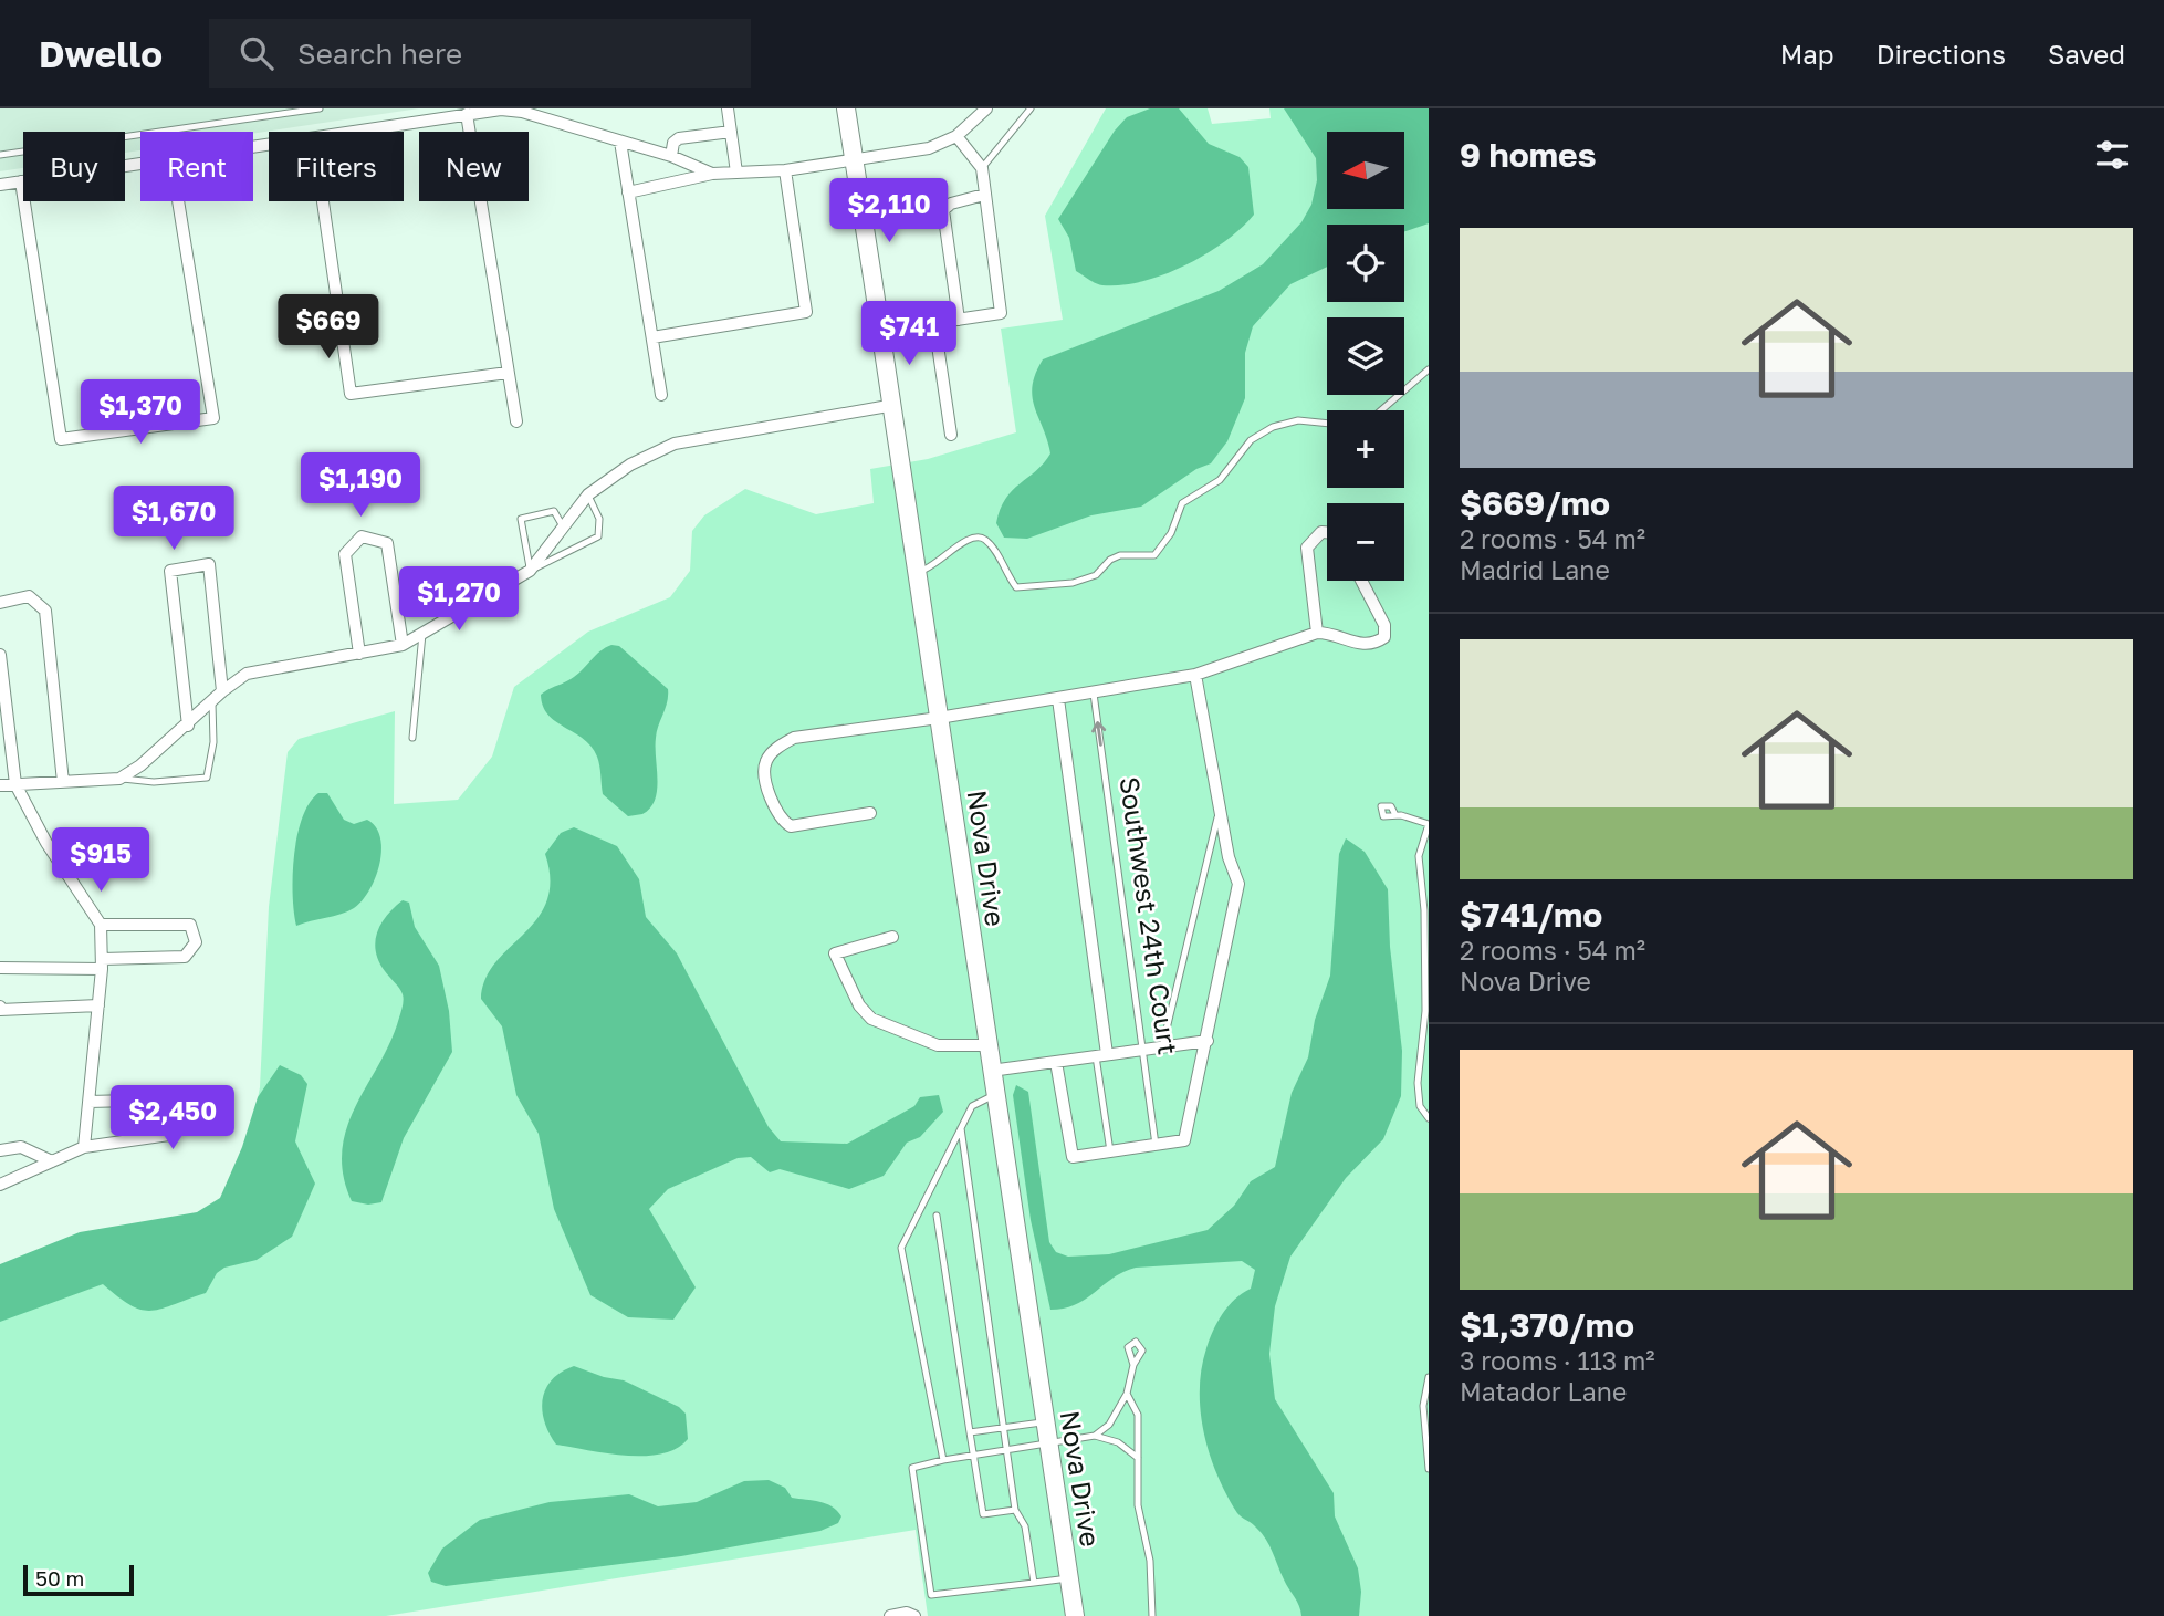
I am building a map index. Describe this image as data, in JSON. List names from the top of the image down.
{
  "streets": {
    "street": ["Nova Drive"],
    "lane": ["Southwest 24th Court"]
  },
  "one_way": ["Southwest 24th Court"],
  "scale_bar": "50 m",
  "north": "left",
  "page": {
    "header": "Dwello",
    "search": "Search here",
    "nav": ["Map", "Directions", "Saved"],
    "heading": "9 homes",
    "map_buttons": ["+", "−"],
    "chip": [
      "Buy",
      "Rent",
      "Filters",
      "New"
    ],
    "price": [
      "$2,110",
      "$669",
      "$741",
      "$1,370",
      "$1,190",
      "$1,670",
      "$1,270",
      "$915",
      "$2,450"
    ],
    "list": [
      {
        "name": "$669/mo",
        "note": "2 rooms · 54 m² · Madrid Lane"
      },
      {
        "name": "$741/mo",
        "note": "2 rooms · 54 m² · Nova Drive"
      },
      {
        "name": "$1,370/mo",
        "note": "3 rooms · 113 m² · Matador Lane"
      }
    ],
    "scale": "50 m"
  }
}
